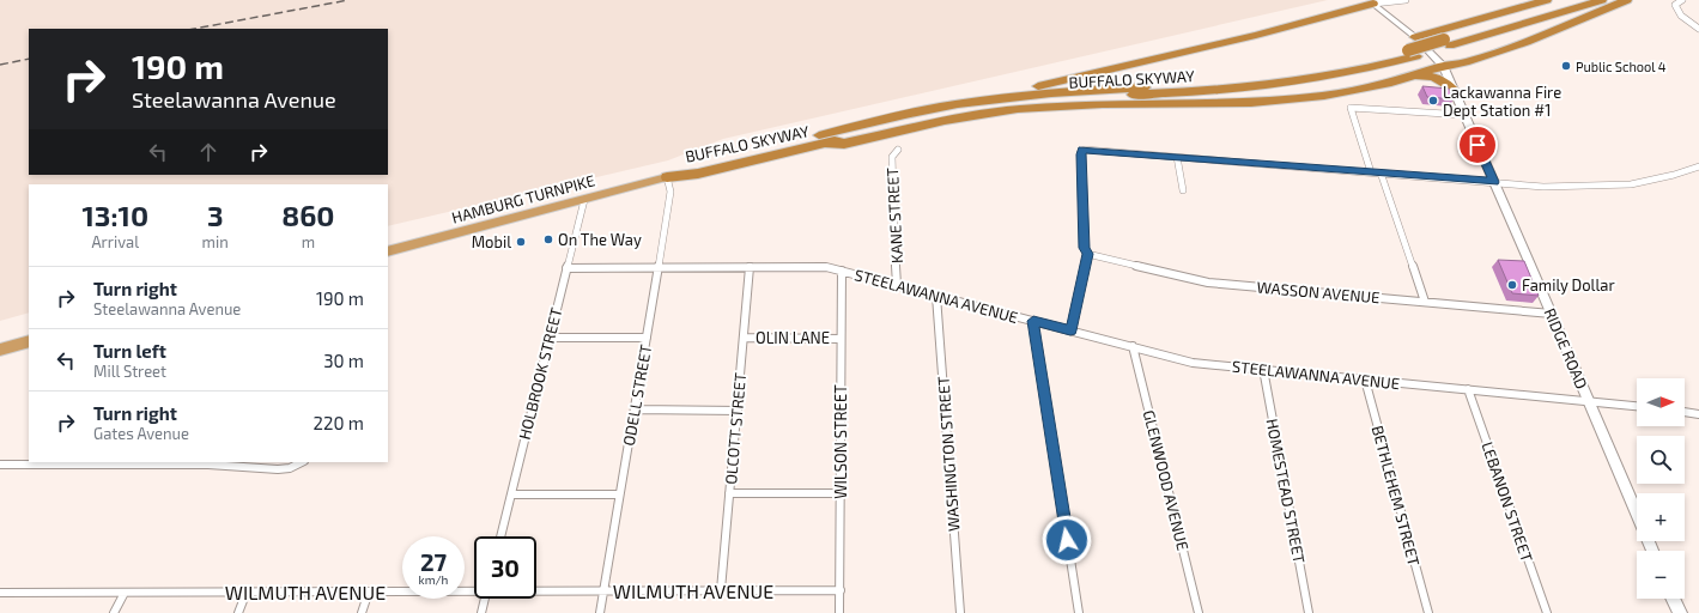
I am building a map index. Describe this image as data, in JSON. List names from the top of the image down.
{
  "streets": {
    "highway": ["BUFFALO SKYWAY", "HAMBURG TURNPIKE"],
    "main road": ["RIDGE ROAD"],
    "street": [
      "KANE STREET",
      "WASSON AVENUE",
      "STEELAWANNA AVENUE",
      "OLIN LANE",
      "HOLBROOK STREET",
      "ODELL STREET",
      "OLCOTT STREET",
      "WILSON STREET",
      "WASHINGTON STREET",
      "GLENWOOD AVENUE",
      "HOMESTEAD STREET",
      "BETHLEHEM STREET",
      "LEBANON STREET",
      "WILMUTH AVENUE"
    ]
  },
  "crossings": [
    ["BUFFALO SKYWAY", "HAMBURG TURNPIKE"],
    ["BUFFALO SKYWAY", "ODELL STREET"],
    ["HAMBURG TURNPIKE", "HOLBROOK STREET"],
    ["HAMBURG TURNPIKE", "ODELL STREET"],
    ["KANE STREET", "STEELAWANNA AVENUE"],
    ["WASSON AVENUE", "RIDGE ROAD"],
    ["STEELAWANNA AVENUE", "RIDGE ROAD"],
    ["STEELAWANNA AVENUE", "HOLBROOK STREET"],
    ["STEELAWANNA AVENUE", "ODELL STREET"],
    ["STEELAWANNA AVENUE", "OLCOTT STREET"],
    ["STEELAWANNA AVENUE", "WILSON STREET"],
    ["STEELAWANNA AVENUE", "WASHINGTON STREET"],
    ["STEELAWANNA AVENUE", "GLENWOOD AVENUE"],
    ["STEELAWANNA AVENUE", "HOMESTEAD STREET"],
    ["STEELAWANNA AVENUE", "BETHLEHEM STREET"],
    ["STEELAWANNA AVENUE", "LEBANON STREET"],
    ["OLIN LANE", "OLCOTT STREET"],
    ["OLIN LANE", "WILSON STREET"],
    ["ODELL STREET", "WILMUTH AVENUE"],
    ["OLCOTT STREET", "WILMUTH AVENUE"],
    ["WILSON STREET", "WILMUTH AVENUE"]
  ],
  "places": [
    "Public School 4",
    "Lackawanna Fire Dept Station #1",
    "On The Way",
    "Mobil",
    "Family Dollar"
  ],
  "north": "right",
  "page": {
    "turn": ["190 m", "Steelawanna Avenue"],
    "eta": [
      "13:10",
      "Arrival",
      "3",
      "min",
      "860",
      "m"
    ],
    "list": [
      {
        "name": "Turn right",
        "note": "Steelawanna Avenue",
        "value": "190 m"
      },
      {
        "name": "Turn left",
        "note": "Mill Street",
        "value": "30 m"
      },
      {
        "name": "Turn right",
        "note": "Gates Avenue",
        "value": "220 m"
      }
    ],
    "map_buttons": ["+", "−"],
    "speed": "27 km/h",
    "limit": "30"
  }
}
